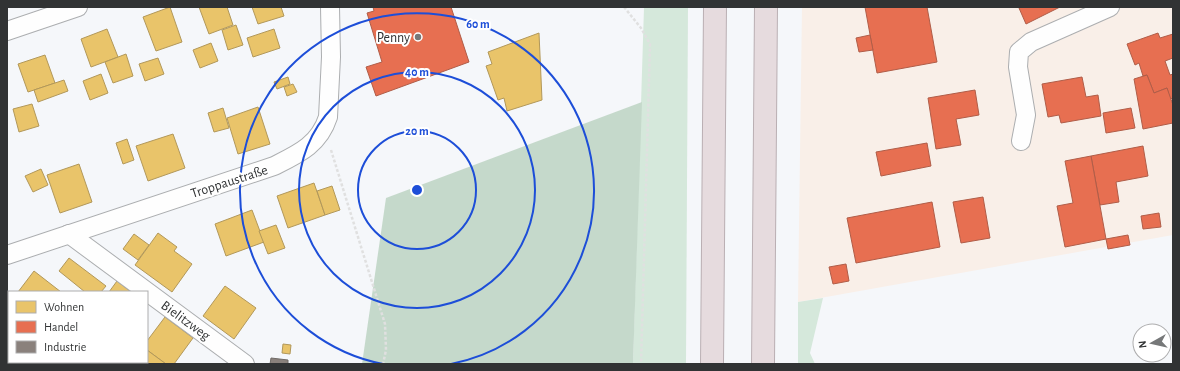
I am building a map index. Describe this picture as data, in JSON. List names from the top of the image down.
{
  "streets": {
    "street": ["Troppaustraße", "Bielitzweg"]
  },
  "crossings": [
    ["Troppaustraße", "Bielitzweg"]
  ],
  "places": ["Penny"],
  "legend": ["Wohnen", "Handel", "Industrie"],
  "north": "left",
  "rings": ["60 m", "40 m", "20 m"]
}
